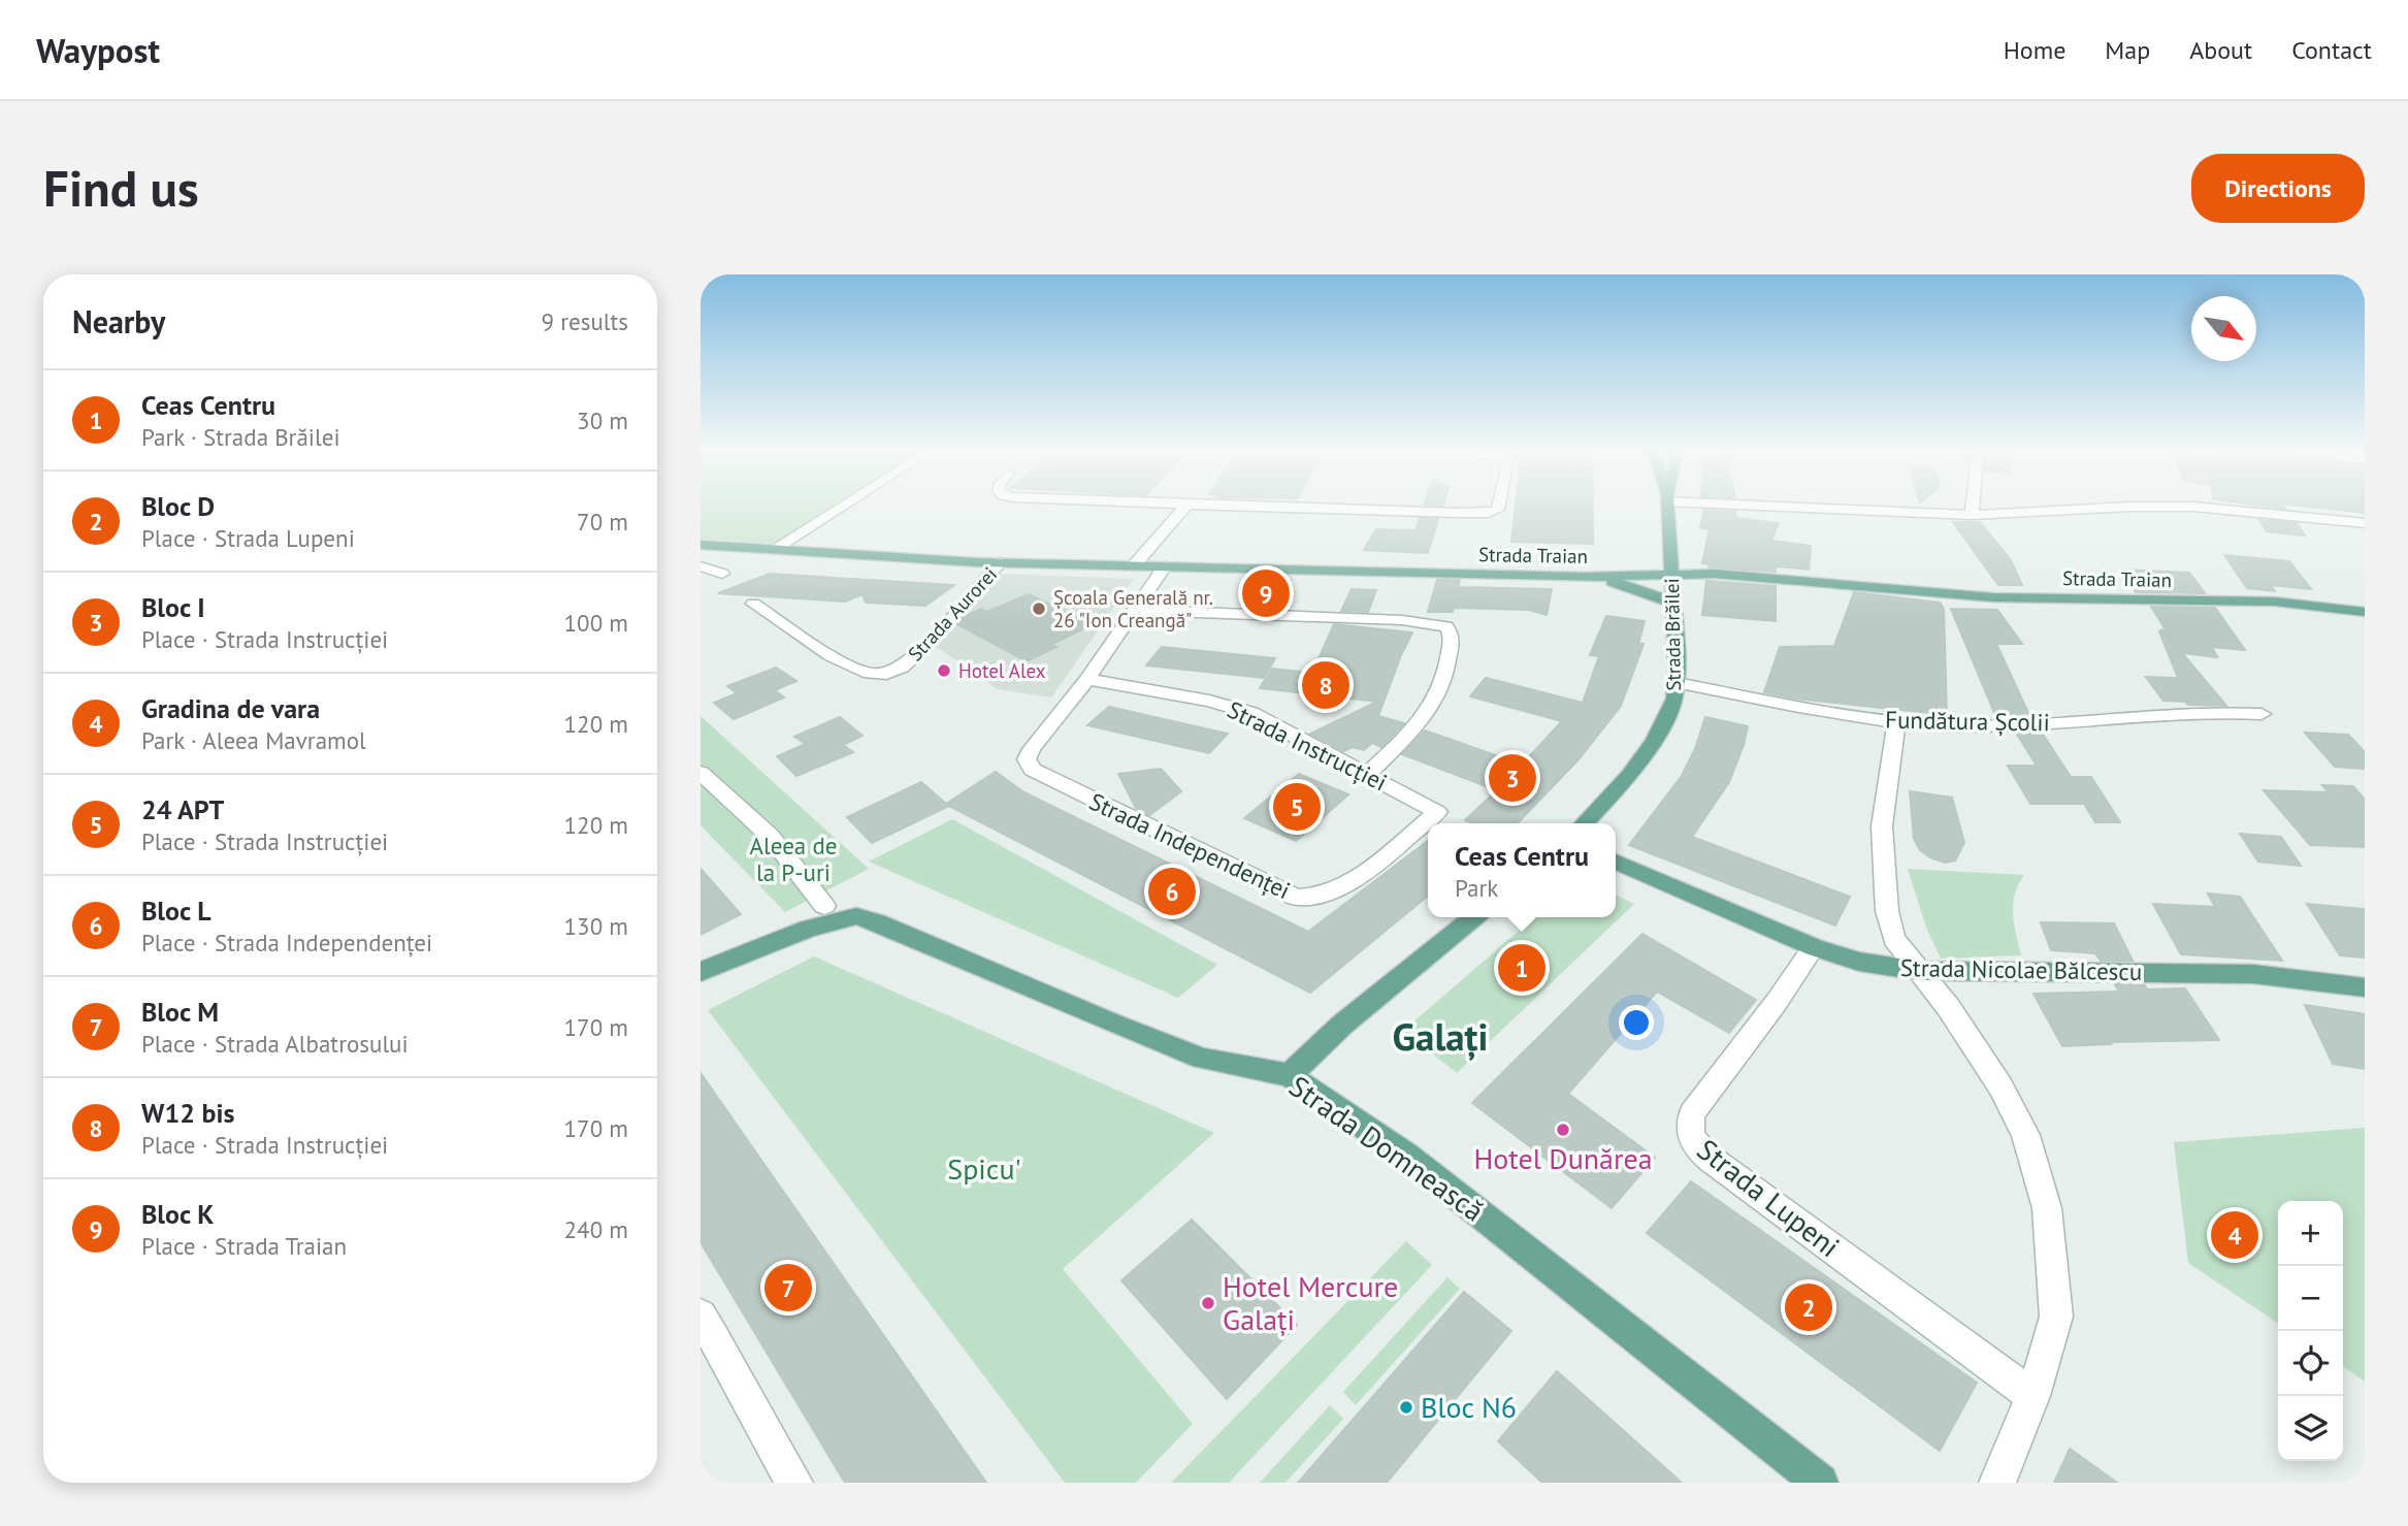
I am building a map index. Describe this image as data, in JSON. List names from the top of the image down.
{
  "streets": {
    "main road": [
      "Strada Traian",
      "Strada Brăilei",
      "Strada Nicolae Bălcescu",
      "Strada Domnească"
    ],
    "street": [
      "Strada Aurorei",
      "Fundătura Școlii",
      "Strada Instrucției",
      "Strada Independenței",
      "Strada Lupeni"
    ]
  },
  "crossings": [
    ["Strada Traian", "Strada Aurorei"],
    ["Strada Traian", "Strada Brăilei"],
    ["Strada Brăilei", "Fundătura Școlii"],
    ["Strada Instrucției", "Strada Independenței"],
    ["Strada Nicolae Bălcescu", "Strada Lupeni"]
  ],
  "districts": ["Galați"],
  "parks": ["Aleea de la P-uri", "Spicu'"],
  "places": [
    "Școala Generală nr. 26 \"Ion Creangă\"",
    "Hotel Alex",
    "Hotel Dunărea",
    "Hotel Mercure Galați",
    "Bloc N6"
  ],
  "north": "bottom right",
  "page": {
    "header": "Waypost",
    "nav": [
      "Home",
      "Map",
      "About",
      "Contact"
    ],
    "buttons": "Directions",
    "title": "Find us",
    "heading": ["Nearby", "9 results"],
    "list": [
      {
        "mark": "1",
        "name": "Ceas Centru",
        "note": "Park · Strada Brăilei",
        "value": "30 m"
      },
      {
        "mark": "2",
        "name": "Bloc D",
        "note": "Place · Strada Lupeni",
        "value": "70 m"
      },
      {
        "mark": "3",
        "name": "Bloc I",
        "note": "Place · Strada Instrucției",
        "value": "100 m"
      },
      {
        "mark": "4",
        "name": "Gradina de vara",
        "note": "Park · Aleea Mavramol",
        "value": "120 m"
      },
      {
        "mark": "5",
        "name": "24 APT",
        "note": "Place · Strada Instrucției",
        "value": "120 m"
      },
      {
        "mark": "6",
        "name": "Bloc L",
        "note": "Place · Strada Independenței",
        "value": "130 m"
      },
      {
        "mark": "7",
        "name": "Bloc M",
        "note": "Place · Strada Albatrosului",
        "value": "170 m"
      },
      {
        "mark": "8",
        "name": "W12 bis",
        "note": "Place · Strada Instrucției",
        "value": "170 m"
      },
      {
        "mark": "9",
        "name": "Bloc K",
        "note": "Place · Strada Traian",
        "value": "240 m"
      }
    ],
    "pins": [
      "9",
      "8",
      "3",
      "5",
      "6",
      "1",
      "4",
      "7",
      "2"
    ],
    "popup": ["Ceas Centru", "Park"],
    "map_buttons": ["+", "−"]
  }
}
